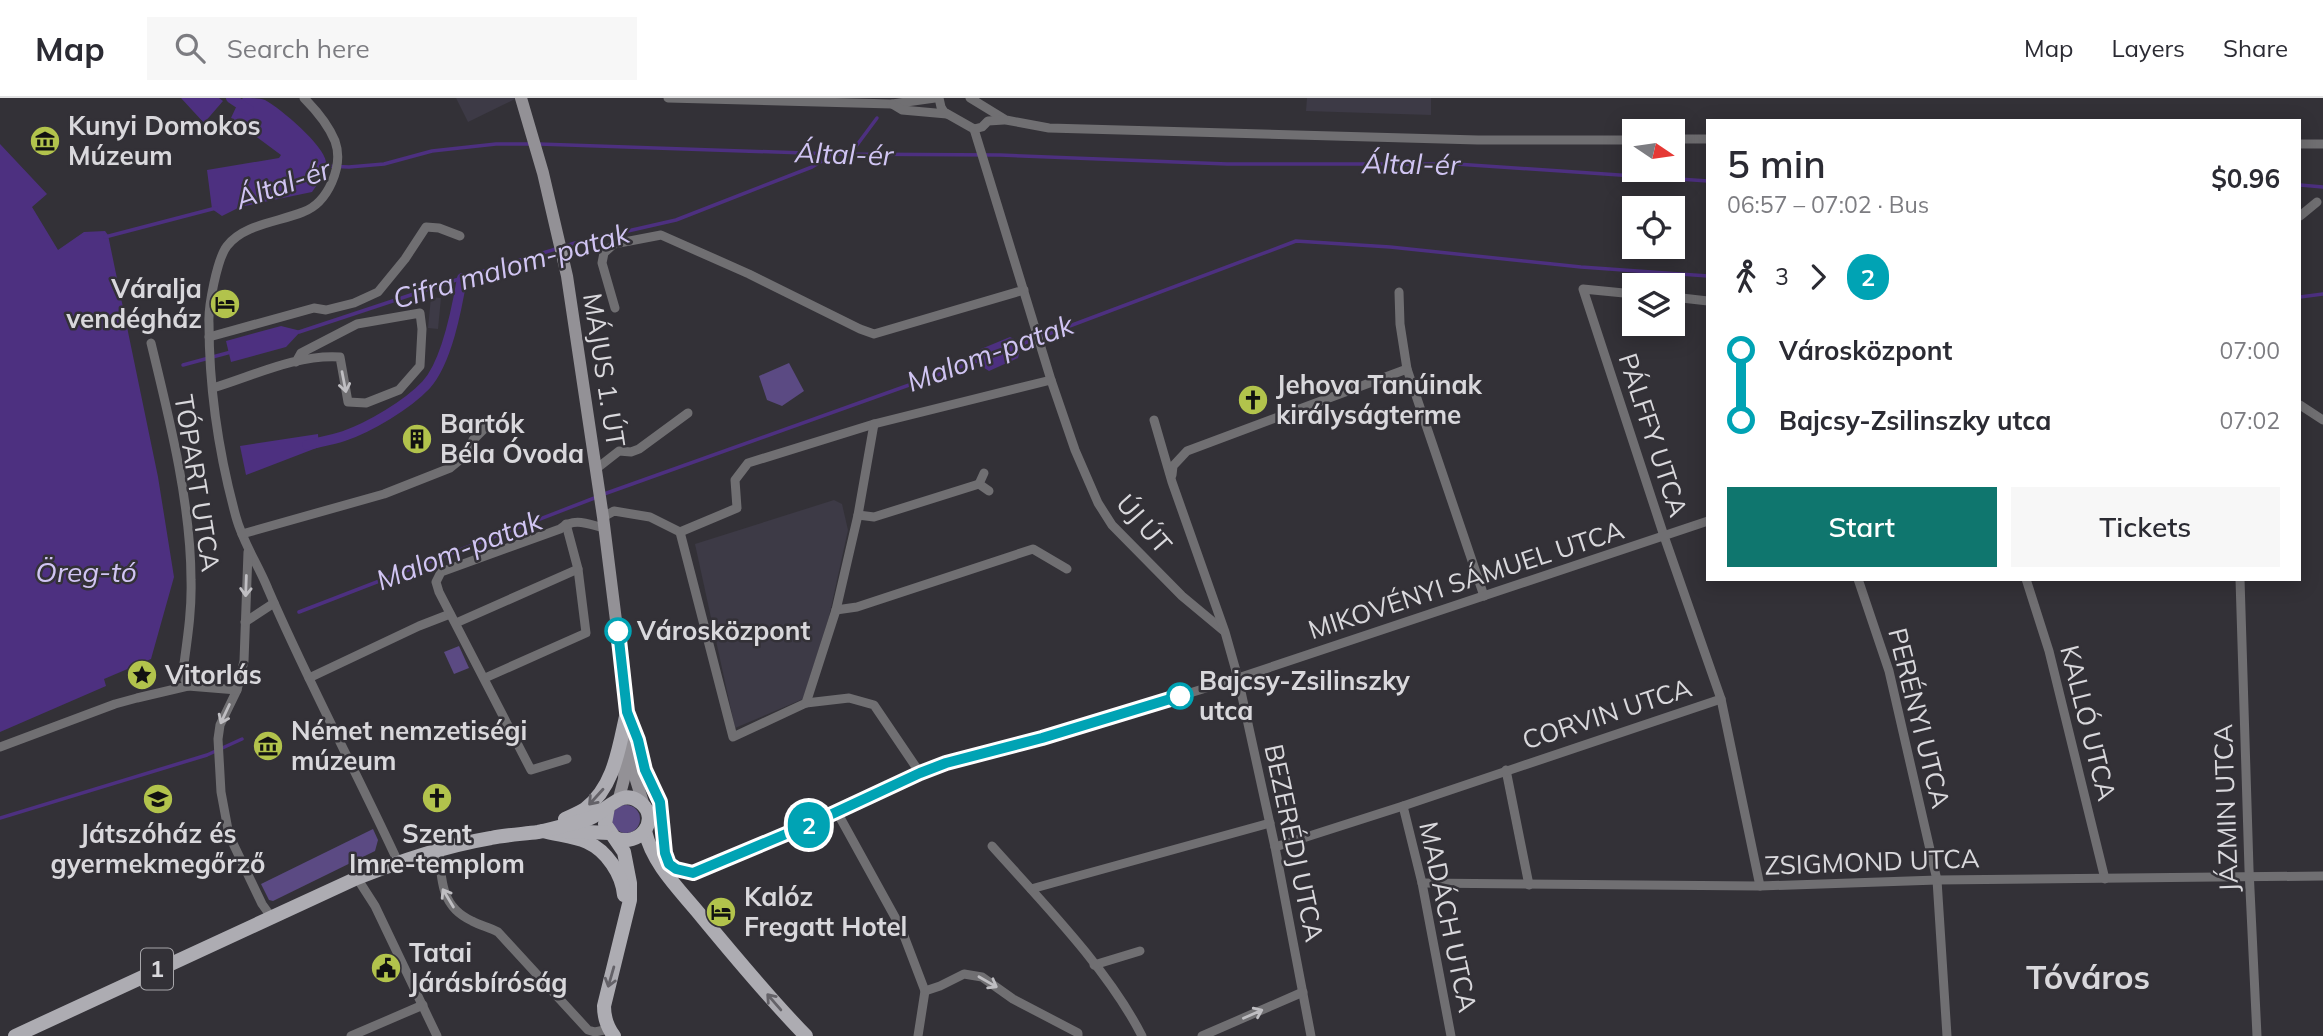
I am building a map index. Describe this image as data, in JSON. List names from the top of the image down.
{
  "streets": {
    "main road": ["MÁJUS 1. ÚT", "1"],
    "street": [
      "PÁLFFY UTCA",
      "TÓPART UTCA",
      "ÚJ ÚT",
      "MIKOVÉNYI SÁMUEL UTCA",
      "CORVIN UTCA",
      "PERÉNYI UTCA",
      "KALLÓ UTCA",
      "JÁZMIN UTCA",
      "BEZERÉDJ UTCA",
      "ZSIGMOND UTCA",
      "MADÁCH UTCA"
    ]
  },
  "crossings": [
    ["MÁJUS 1. ÚT", "1"],
    ["PÁLFFY UTCA", "MIKOVÉNYI SÁMUEL UTCA"],
    ["PÁLFFY UTCA", "CORVIN UTCA"],
    ["PÁLFFY UTCA", "ZSIGMOND UTCA"],
    ["ÚJ ÚT", "BEZERÉDJ UTCA"],
    ["MIKOVÉNYI SÁMUEL UTCA", "BEZERÉDJ UTCA"],
    ["CORVIN UTCA", "BEZERÉDJ UTCA"],
    ["CORVIN UTCA", "ZSIGMOND UTCA"],
    ["CORVIN UTCA", "MADÁCH UTCA"],
    ["PERÉNYI UTCA", "ZSIGMOND UTCA"],
    ["KALLÓ UTCA", "ZSIGMOND UTCA"],
    ["JÁZMIN UTCA", "ZSIGMOND UTCA"],
    ["ZSIGMOND UTCA", "MADÁCH UTCA"]
  ],
  "districts": ["Tóváros"],
  "water": [
    "Által-ér",
    "Cifra malom-patak",
    "Malom-patak",
    "Öreg-tó"
  ],
  "places": {
    "museum": ["Kunyi Domokos Múzeum", "Német nemzetiségi múzeum"],
    "hotel": ["Váralja vendégház", "Kalóz Fregatt Hotel"],
    "church": ["Jehova Tanúinak királyságterme", "Szent Imre-templom"],
    "building": ["Bartók Béla Óvoda"],
    "other": ["Városközpont", "Bajcsy-Zsilinszky utca"],
    "place": ["Vitorlás"],
    "school or university": ["Játszóház és gyermekmegőrző"],
    "public building": ["Tatai Járásbíróság"]
  },
  "lines": ["bus line 2"],
  "north": "right",
  "page": {
    "header": "Map",
    "search": "Search here",
    "nav": ["Map", "Layers", "Share"],
    "on_map": "2",
    "heading": ["5 min", "06:57 – 07:02 · Bus", "$0.96"],
    "legs": ["3", "2"],
    "list": [
      {
        "name": "Városközpont",
        "value": "07:00"
      },
      {
        "name": "Bajcsy-Zsilinszky utca",
        "value": "07:02"
      }
    ],
    "buttons": ["Start", "Tickets"]
  }
}
